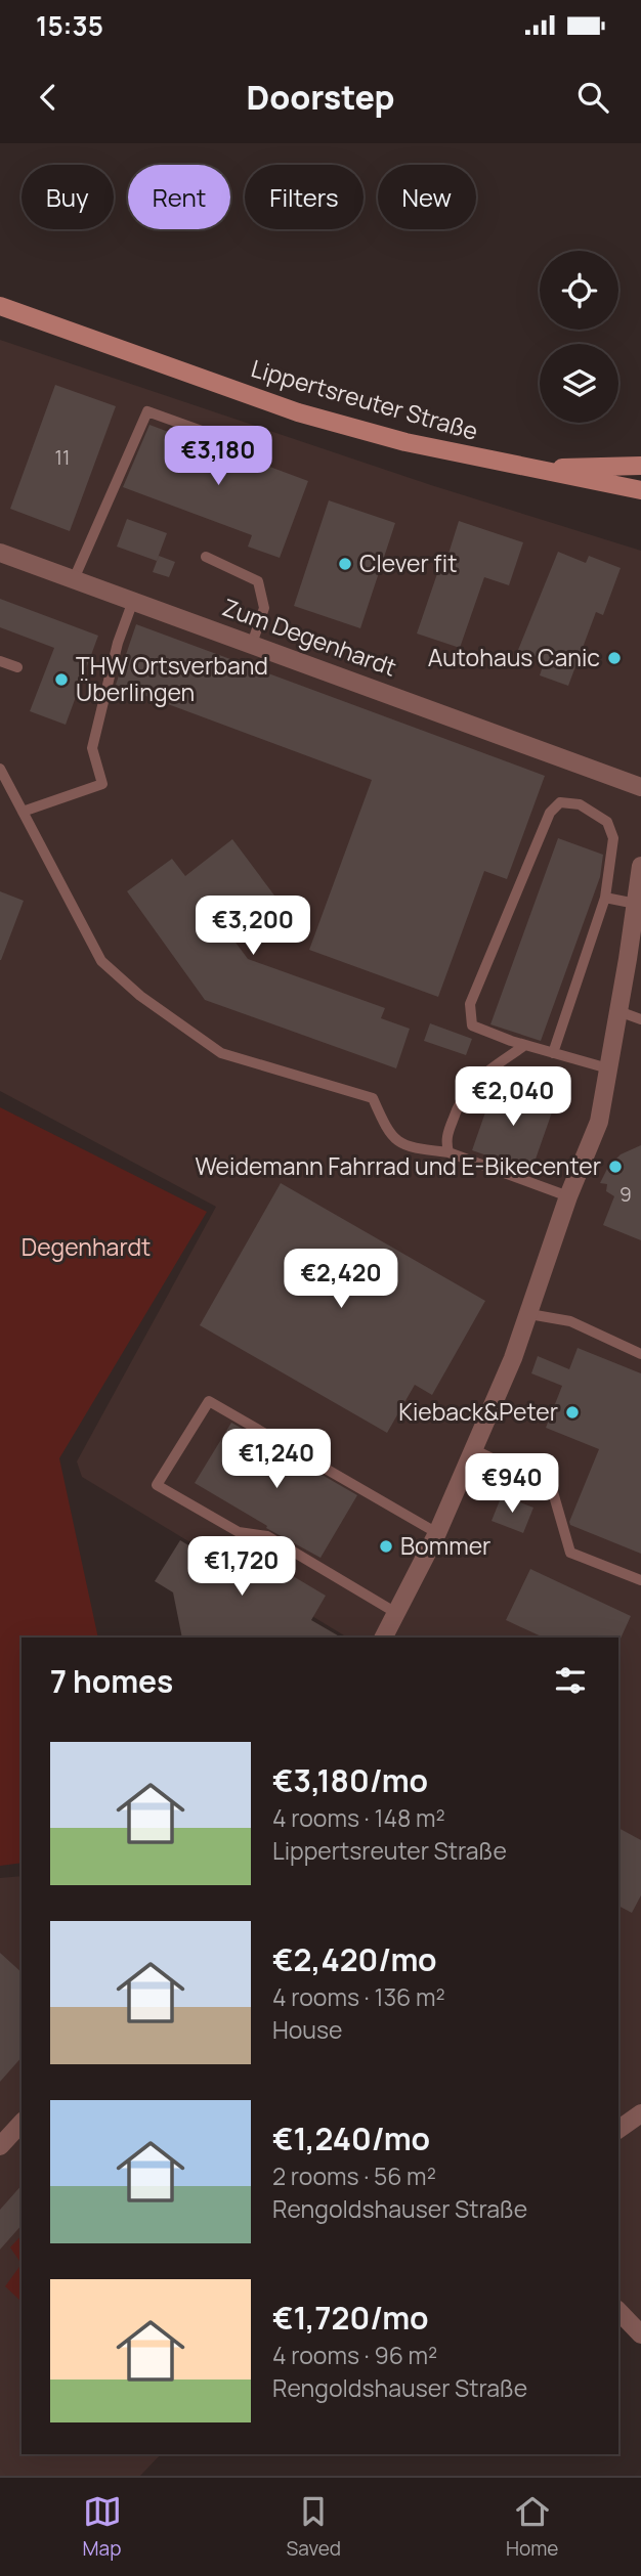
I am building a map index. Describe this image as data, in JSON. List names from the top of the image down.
{
  "streets": {
    "main road": ["Lippertsreuter Straße"],
    "street": ["Zum Degenhardt"]
  },
  "parks": ["Degenhardt"],
  "places": [
    "Clever fit",
    "Autohaus Canic",
    "THW Ortsverband Überlingen",
    "Weidemann Fahrrad und E-Bikecenter",
    "Kieback&Peter",
    "Bommer"
  ],
  "house_numbers": ["11", "9"],
  "page": {
    "status": "15:35",
    "header": "Doorstep",
    "chip": [
      "Buy",
      "Rent",
      "Filters",
      "New"
    ],
    "price": [
      "€3,180",
      "€3,200",
      "€2,040",
      "€2,420",
      "€1,240",
      "€940",
      "€1,720"
    ],
    "heading": "7 homes",
    "list": [
      {
        "name": "€3,180/mo",
        "note": "4 rooms · 148 m² · Lippertsreuter Straße"
      },
      {
        "name": "€2,420/mo",
        "note": "4 rooms · 136 m² · House"
      },
      {
        "name": "€1,240/mo",
        "note": "2 rooms · 56 m² · Rengoldshauser Straße"
      },
      {
        "name": "€1,720/mo",
        "note": "4 rooms · 96 m² · Rengoldshauser Straße"
      }
    ],
    "tabs": ["Map", "Saved", "Home"]
  }
}
